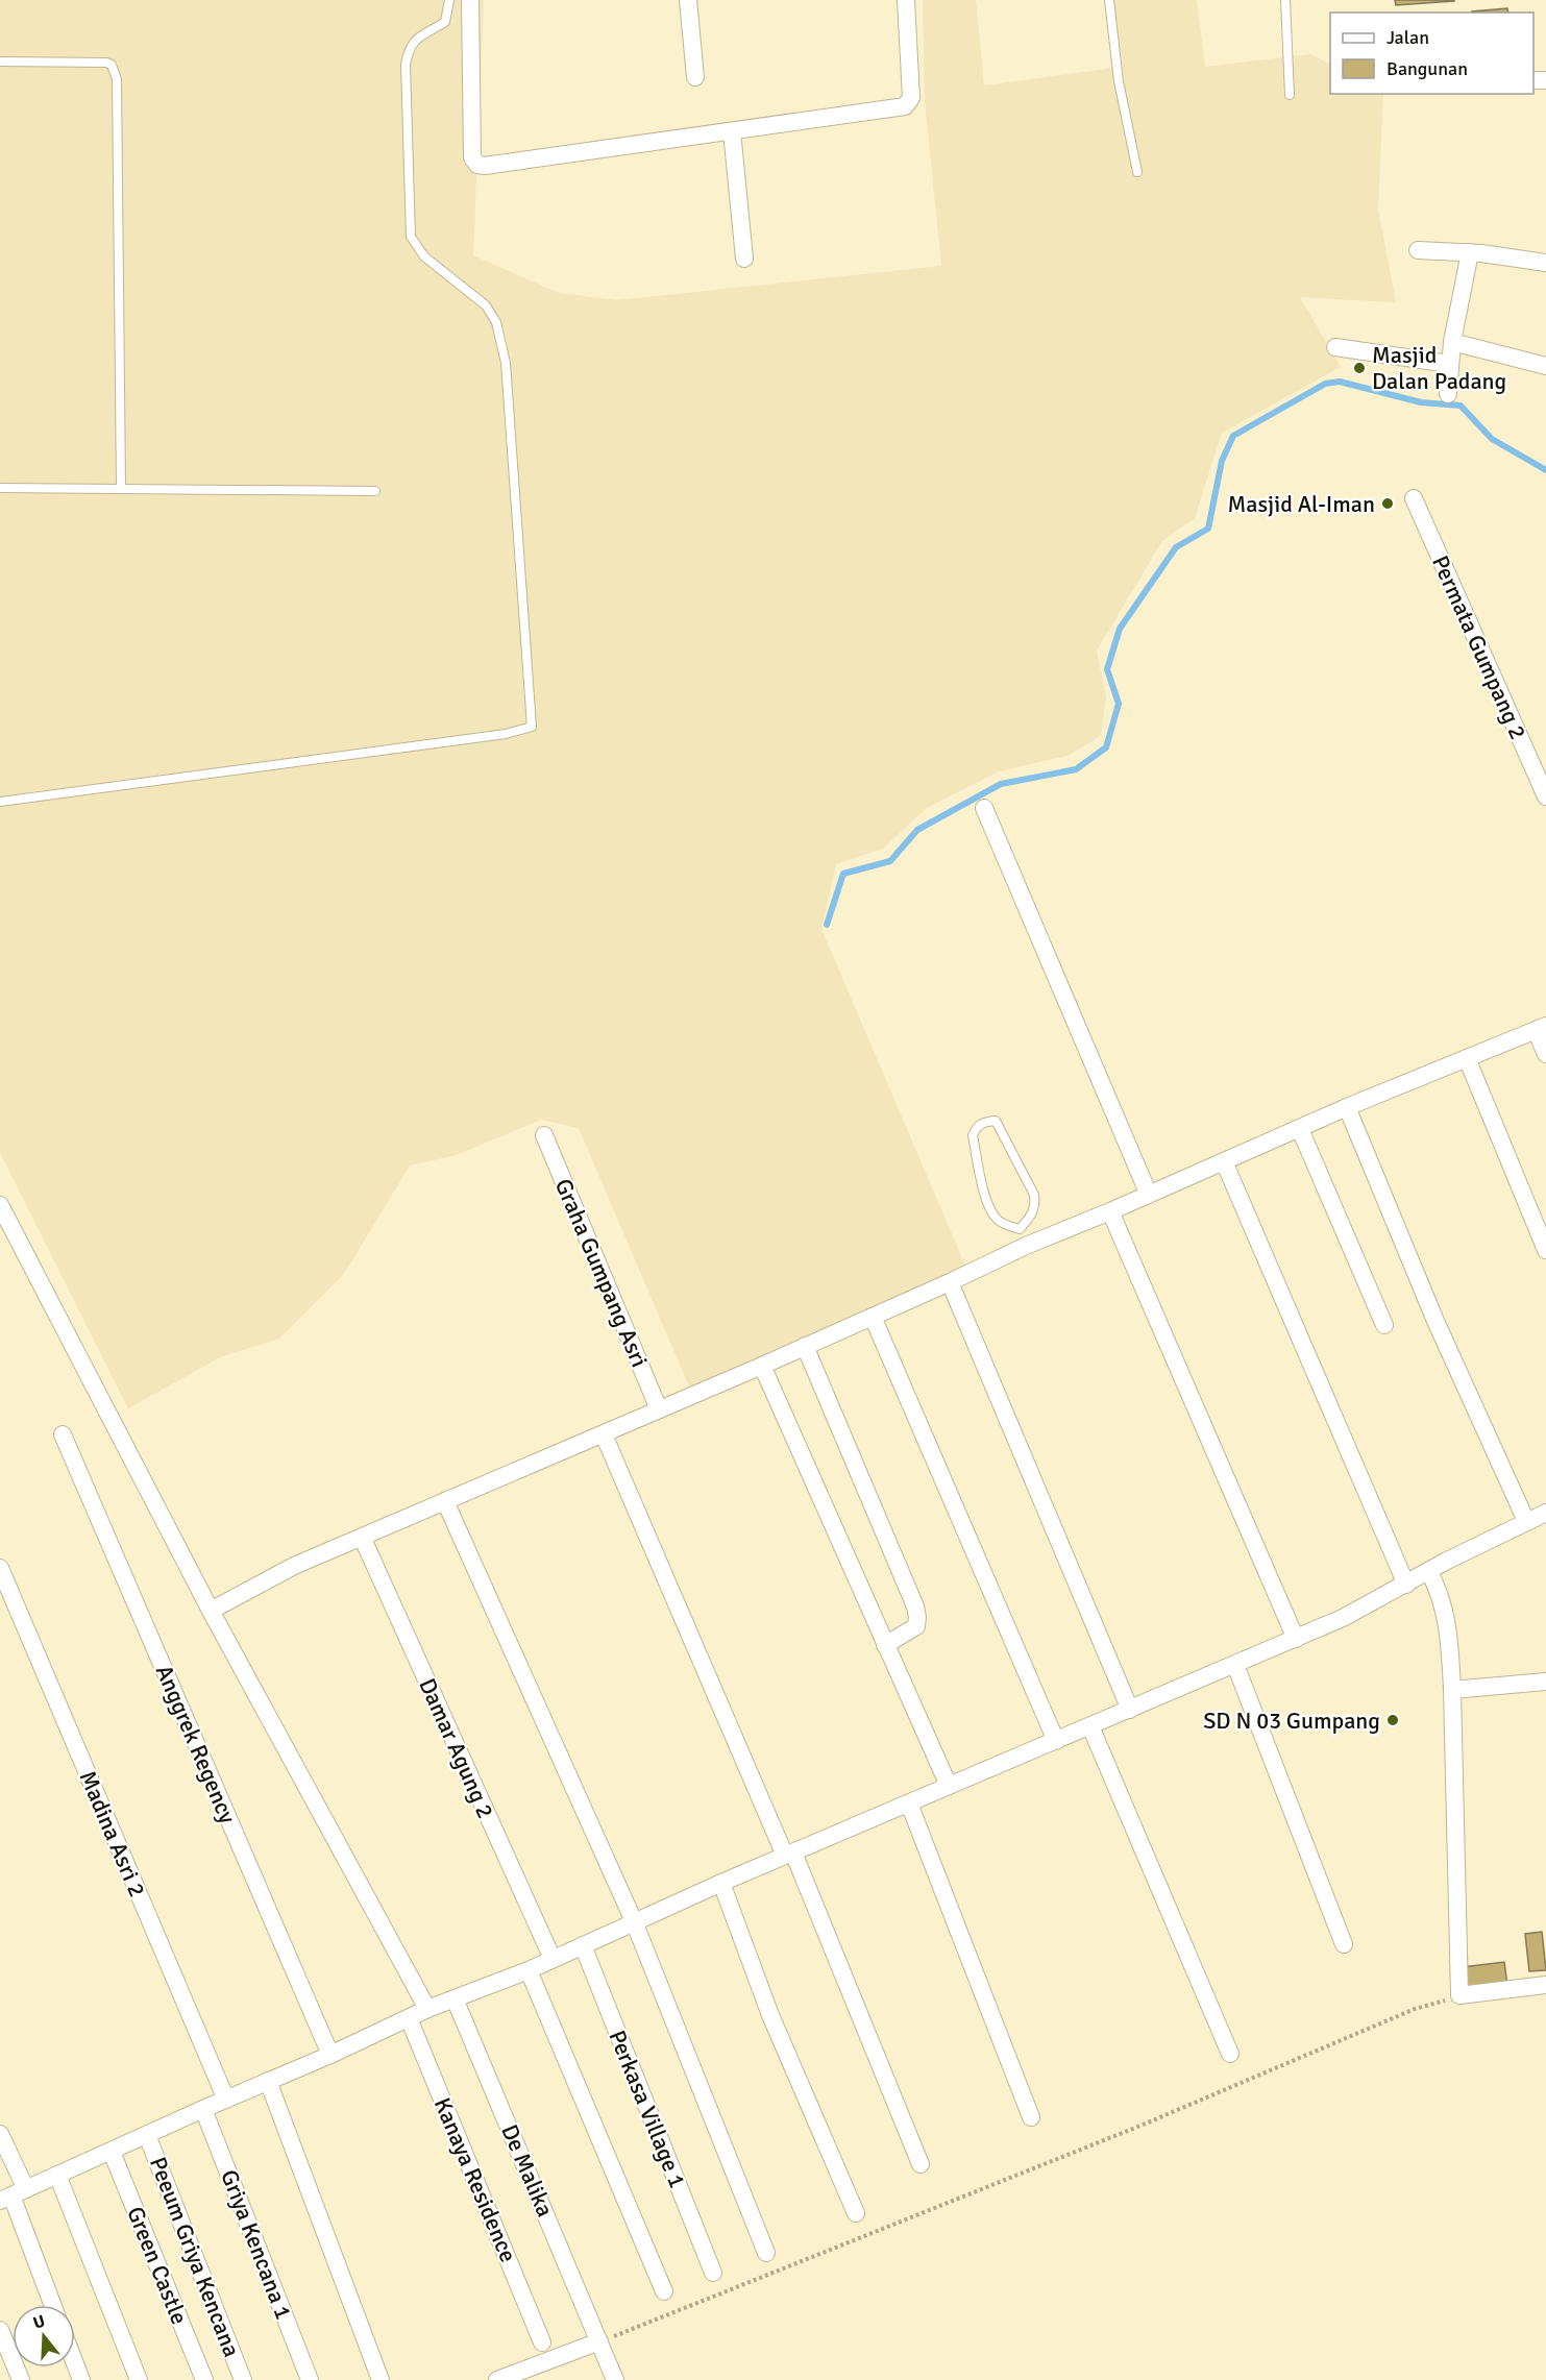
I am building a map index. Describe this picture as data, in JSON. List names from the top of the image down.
{
  "streets": {
    "street": [
      "Permata Gumpang 2",
      "Graha Gumpang Asri",
      "Anggrek Regency",
      "Damar Agung 2",
      "Madina Asri 2",
      "Perkasa Village 1",
      "De Malika",
      "Kanaya Residence",
      "Griya Kencana 1",
      "Peeum Griya Kencana",
      "Green Castle"
    ]
  },
  "places": ["Masjid Dalan Padang", "Masjid Al-Iman", "SD N 03 Gumpang"],
  "legend": ["Jalan", "Bangunan"],
  "north": "top"
}
